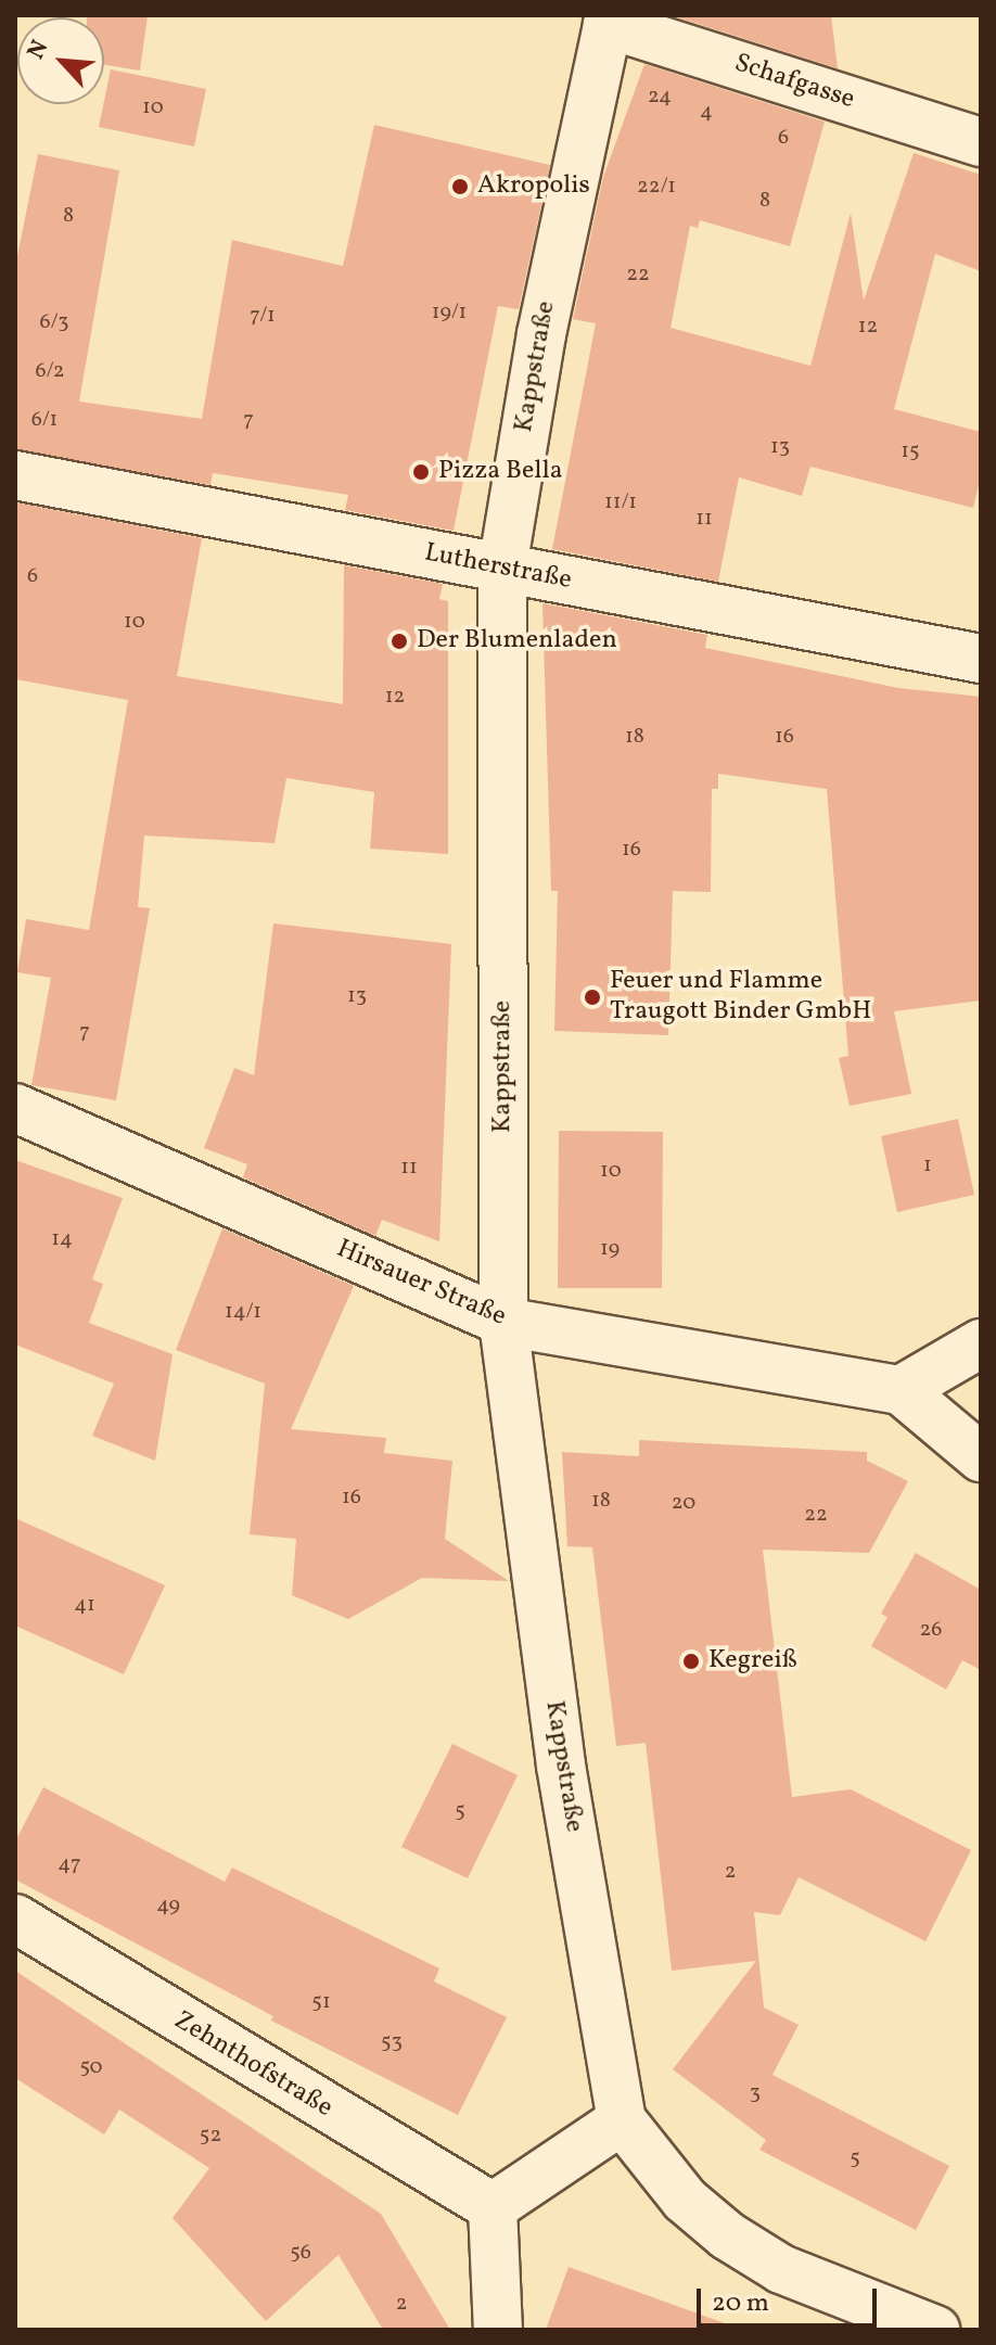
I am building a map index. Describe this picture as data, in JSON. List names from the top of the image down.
{
  "streets": {
    "street": [
      "Schafgasse",
      "Kappstraße",
      "Lutherstraße",
      "Hirsauer Straße",
      "Zehnthofstraße"
    ]
  },
  "crossings": [
    ["Schafgasse", "Kappstraße"],
    ["Kappstraße", "Lutherstraße"],
    ["Kappstraße", "Hirsauer Straße"]
  ],
  "places": [
    "Akropolis",
    "Pizza Bella",
    "Der Blumenladen",
    "Feuer und Flamme Traugott Binder GmbH",
    "Kegreiß"
  ],
  "house_numbers": [
    "24",
    "10",
    "4",
    "6",
    "22/1",
    "8",
    "8",
    "22",
    "19/1",
    "7/1",
    "6/3",
    "12",
    "6/2",
    "6/1",
    "7",
    "13",
    "15",
    "11/1",
    "11",
    "6",
    "10",
    "12",
    "18",
    "16",
    "16",
    "13",
    "7",
    "1",
    "11",
    "10",
    "14",
    "19",
    "14/1",
    "16",
    "18",
    "20",
    "22",
    "41",
    "26",
    "5",
    "47",
    "2",
    "49",
    "51",
    "53",
    "50",
    "3",
    "52",
    "5",
    "56",
    "2"
  ],
  "scale_bar": "20 m",
  "north": "top left"
}
